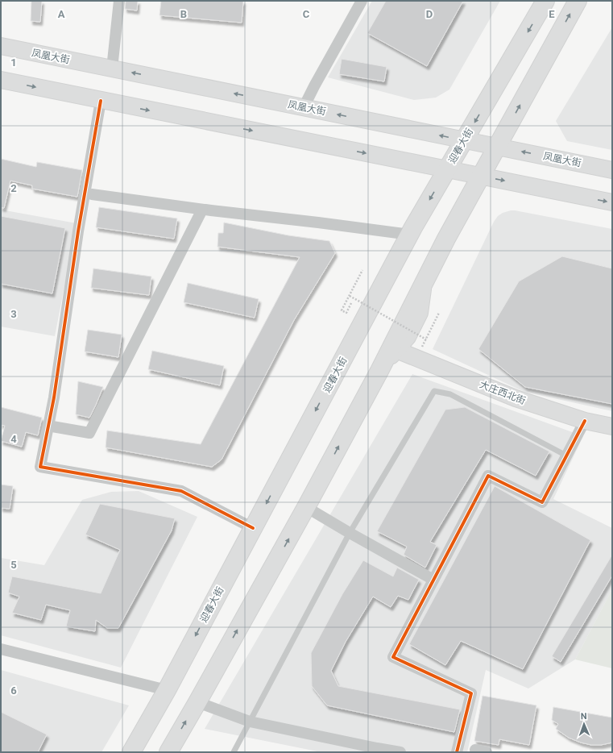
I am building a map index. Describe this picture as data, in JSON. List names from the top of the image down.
{
  "streets": {
    "main road": ["凤凰大街", "迎春大街", "大庄西北街"]
  },
  "crossings": [
    ["凤凰大街", "迎春大街"]
  ],
  "north": "top",
  "grid": {
    "columns": [
      "A",
      "B",
      "C",
      "D",
      "E"
    ],
    "rows": [
      "1",
      "2",
      "3",
      "4",
      "5",
      "6"
    ]
  }
}
